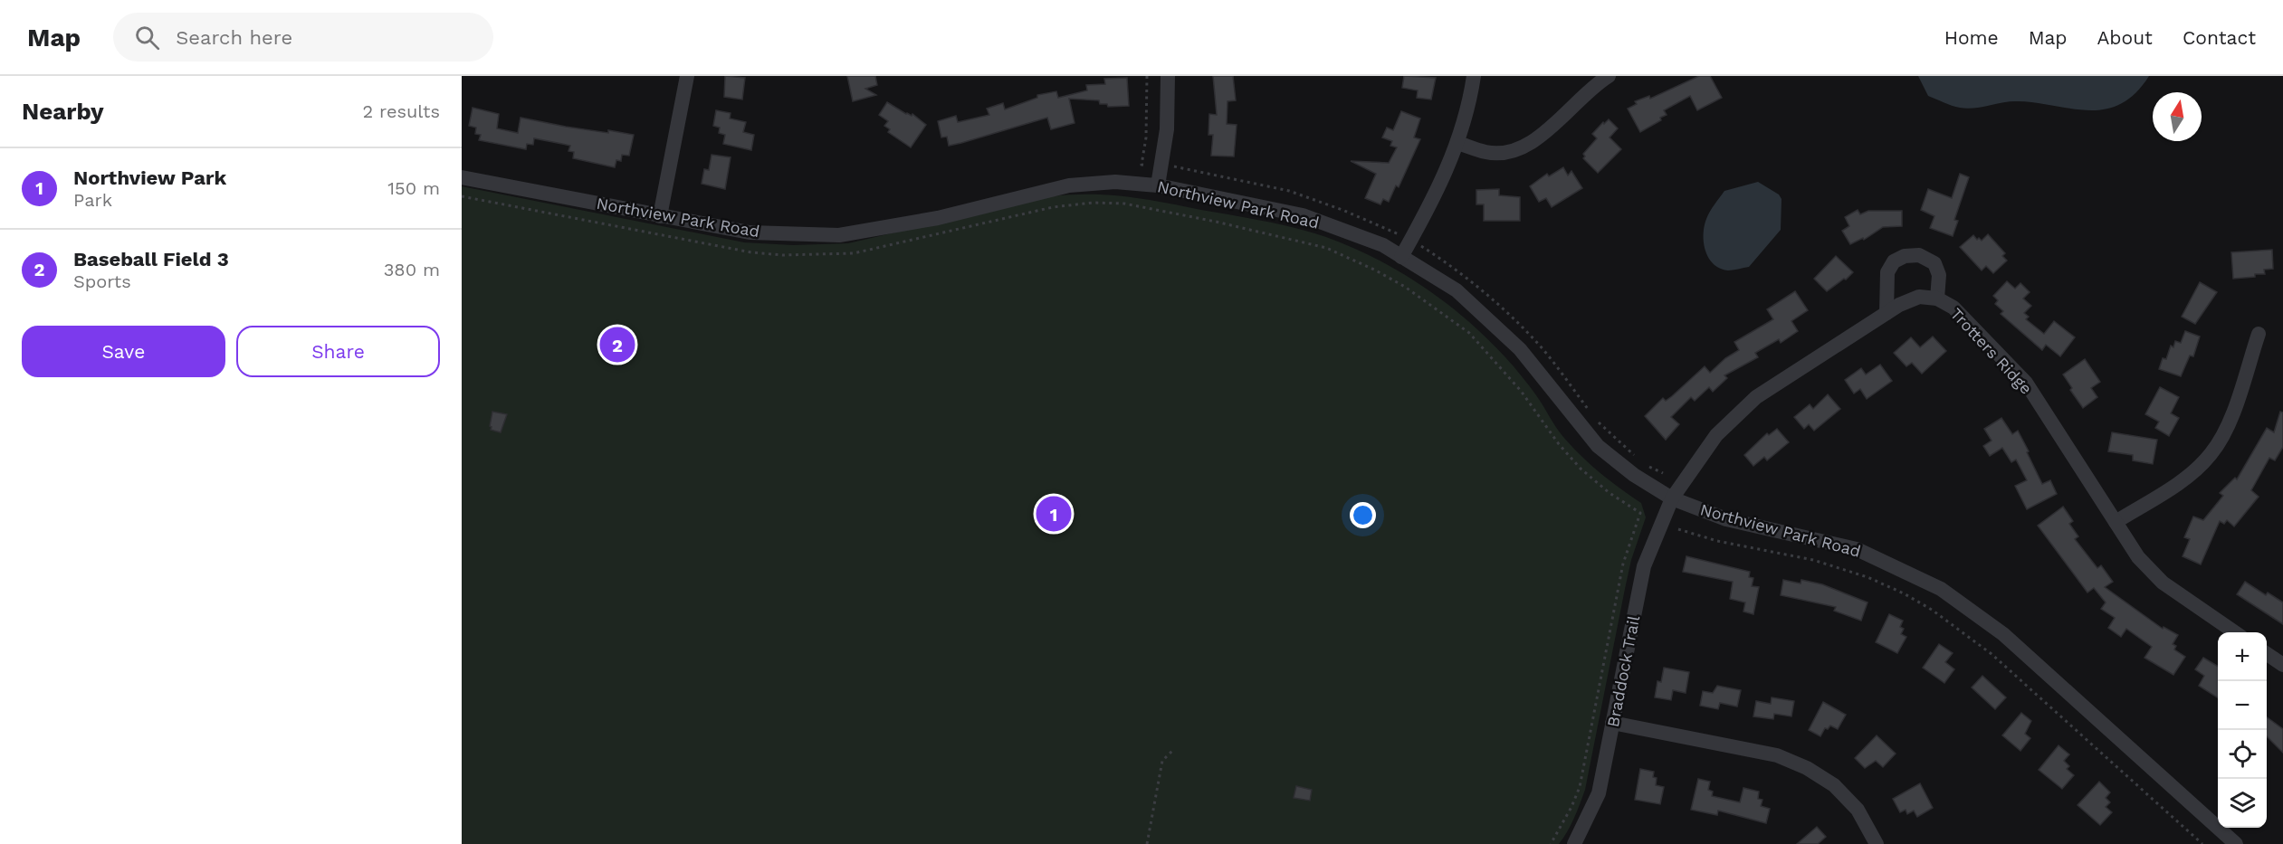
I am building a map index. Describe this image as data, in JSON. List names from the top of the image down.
{
  "streets": {
    "street": ["Northview Park Road", "Trotters Ridge", "Braddock Trail"]
  },
  "crossings": [
    ["Northview Park Road", "Trotters Ridge"],
    ["Northview Park Road", "Braddock Trail"],
    ["Trotters Ridge", "Braddock Trail"]
  ],
  "north": "top",
  "page": {
    "header": "Map",
    "search": "Search here",
    "nav": [
      "Home",
      "Map",
      "About",
      "Contact"
    ],
    "heading": ["Nearby", "2 results"],
    "list": [
      {
        "mark": "1",
        "name": "Northview Park",
        "note": "Park",
        "value": "150 m"
      },
      {
        "mark": "2",
        "name": "Baseball Field 3",
        "note": "Sports",
        "value": "380 m"
      }
    ],
    "buttons": ["Save", "Share"],
    "pins": ["2", "1"],
    "map_buttons": ["+", "−"]
  }
}
